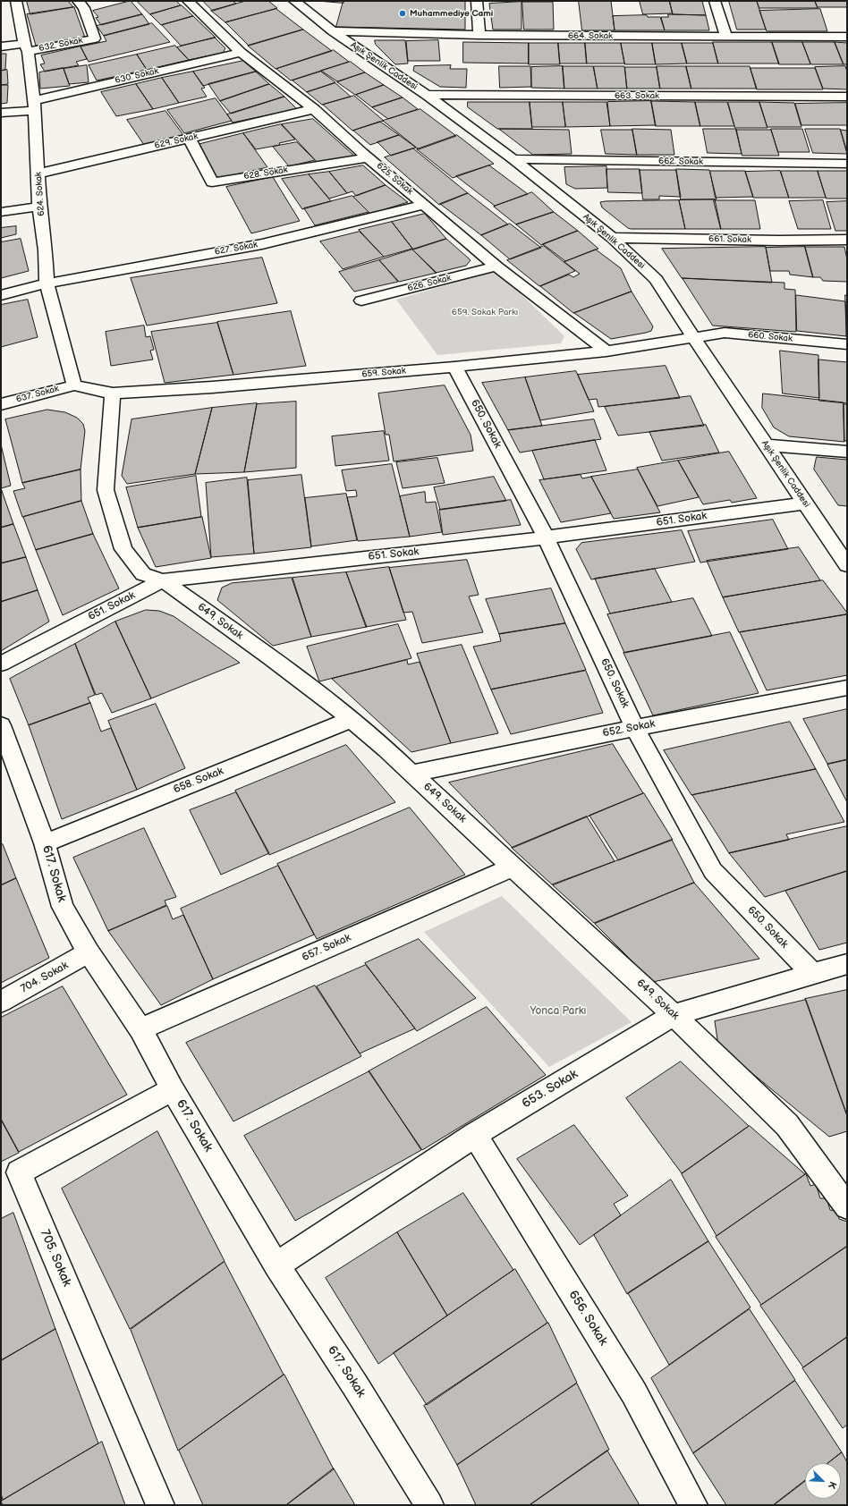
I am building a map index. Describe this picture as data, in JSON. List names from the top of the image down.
{
  "streets": {
    "street": [
      "664. Sokak",
      "632. Sokak",
      "Aşık Şenlik Caddesi",
      "630. Sokak",
      "663. Sokak",
      "629. Sokak",
      "662. Sokak",
      "628. Sokak",
      "625. Sokak",
      "624. Sokak",
      "661. Sokak",
      "627. Sokak",
      "626. Sokak",
      "660. Sokak",
      "659. Sokak",
      "637. Sokak",
      "650. Sokak",
      "651. Sokak",
      "649. Sokak",
      "652. Sokak",
      "658. Sokak",
      "617. Sokak",
      "657. Sokak",
      "704. Sokak",
      "653. Sokak",
      "705. Sokak",
      "656. Sokak"
    ]
  },
  "crossings": [
    ["664. Sokak", "Aşık Şenlik Caddesi"],
    ["632. Sokak", "624. Sokak"],
    ["Aşık Şenlik Caddesi", "663. Sokak"],
    ["Aşık Şenlik Caddesi", "662. Sokak"],
    ["Aşık Şenlik Caddesi", "661. Sokak"],
    ["Aşık Şenlik Caddesi", "660. Sokak"],
    ["Aşık Şenlik Caddesi", "659. Sokak"],
    ["Aşık Şenlik Caddesi", "651. Sokak"],
    ["630. Sokak", "625. Sokak"],
    ["630. Sokak", "624. Sokak"],
    ["629. Sokak", "628. Sokak"],
    ["629. Sokak", "625. Sokak"],
    ["629. Sokak", "624. Sokak"],
    ["628. Sokak", "625. Sokak"],
    ["625. Sokak", "627. Sokak"],
    ["625. Sokak", "626. Sokak"],
    ["625. Sokak", "659. Sokak"],
    ["624. Sokak", "627. Sokak"],
    ["624. Sokak", "659. Sokak"],
    ["624. Sokak", "637. Sokak"],
    ["660. Sokak", "659. Sokak"],
    ["659. Sokak", "637. Sokak"],
    ["659. Sokak", "650. Sokak"],
    ["659. Sokak", "649. Sokak"],
    ["650. Sokak", "651. Sokak"],
    ["650. Sokak", "652. Sokak"],
    ["650. Sokak", "653. Sokak"],
    ["651. Sokak", "649. Sokak"],
    ["649. Sokak", "652. Sokak"],
    ["649. Sokak", "658. Sokak"],
    ["649. Sokak", "657. Sokak"],
    ["649. Sokak", "653. Sokak"],
    ["658. Sokak", "617. Sokak"],
    ["617. Sokak", "657. Sokak"],
    ["617. Sokak", "704. Sokak"],
    ["617. Sokak", "653. Sokak"],
    ["617. Sokak", "705. Sokak"],
    ["653. Sokak", "656. Sokak"]
  ],
  "parks": ["659. Sokak Parkı", "Yonca Parkı"],
  "places": ["Muhammediye Cami"],
  "north": "bottom right"
}
